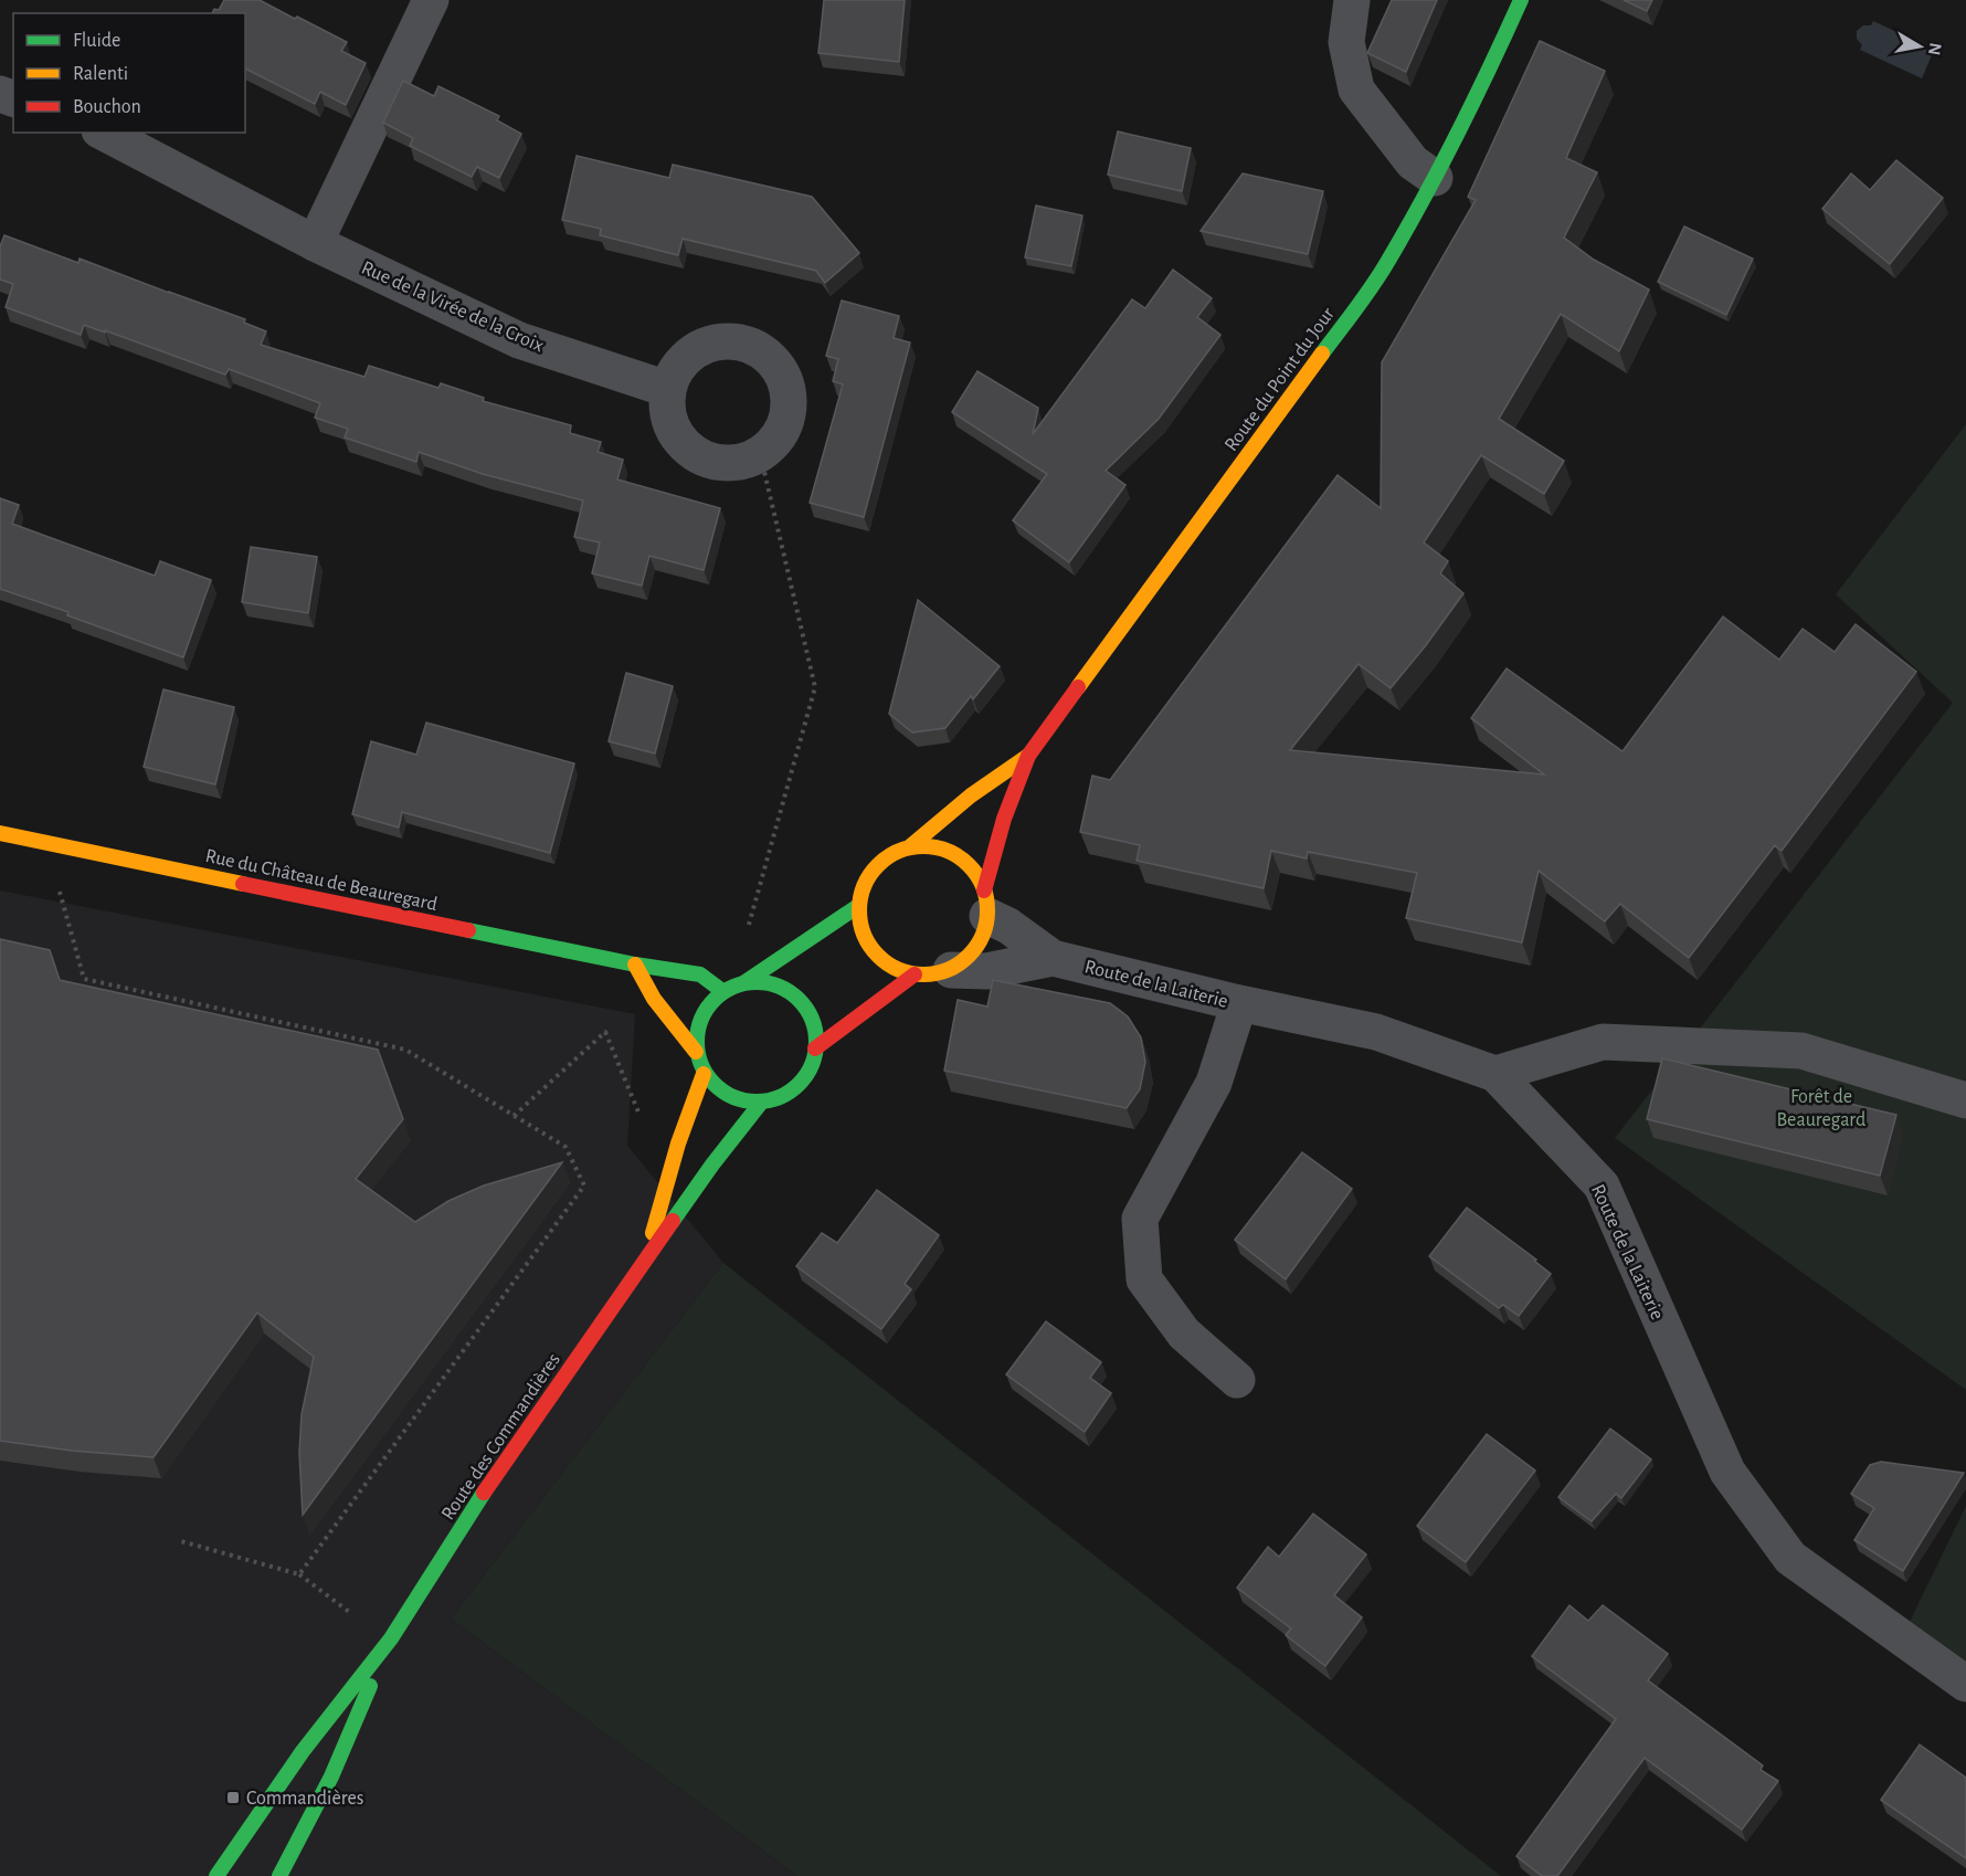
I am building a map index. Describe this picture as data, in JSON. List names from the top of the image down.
{
  "streets": {
    "main road": ["Route du Point du Jour", "Rue du Château de Beauregard", "Route des Commandières"],
    "street": ["Rue de la Virée de la Croix", "Route de la Laiterie"]
  },
  "crossings": [
    ["Route du Point du Jour", "Route de la Laiterie"],
    ["Rue du Château de Beauregard", "Route des Commandières"]
  ],
  "parks": ["Forêt de Beauregard"],
  "places": {
    "transit": ["Commandières"]
  },
  "legend": ["Fluide", "Ralenti", "Bouchon"],
  "north": "right"
}
